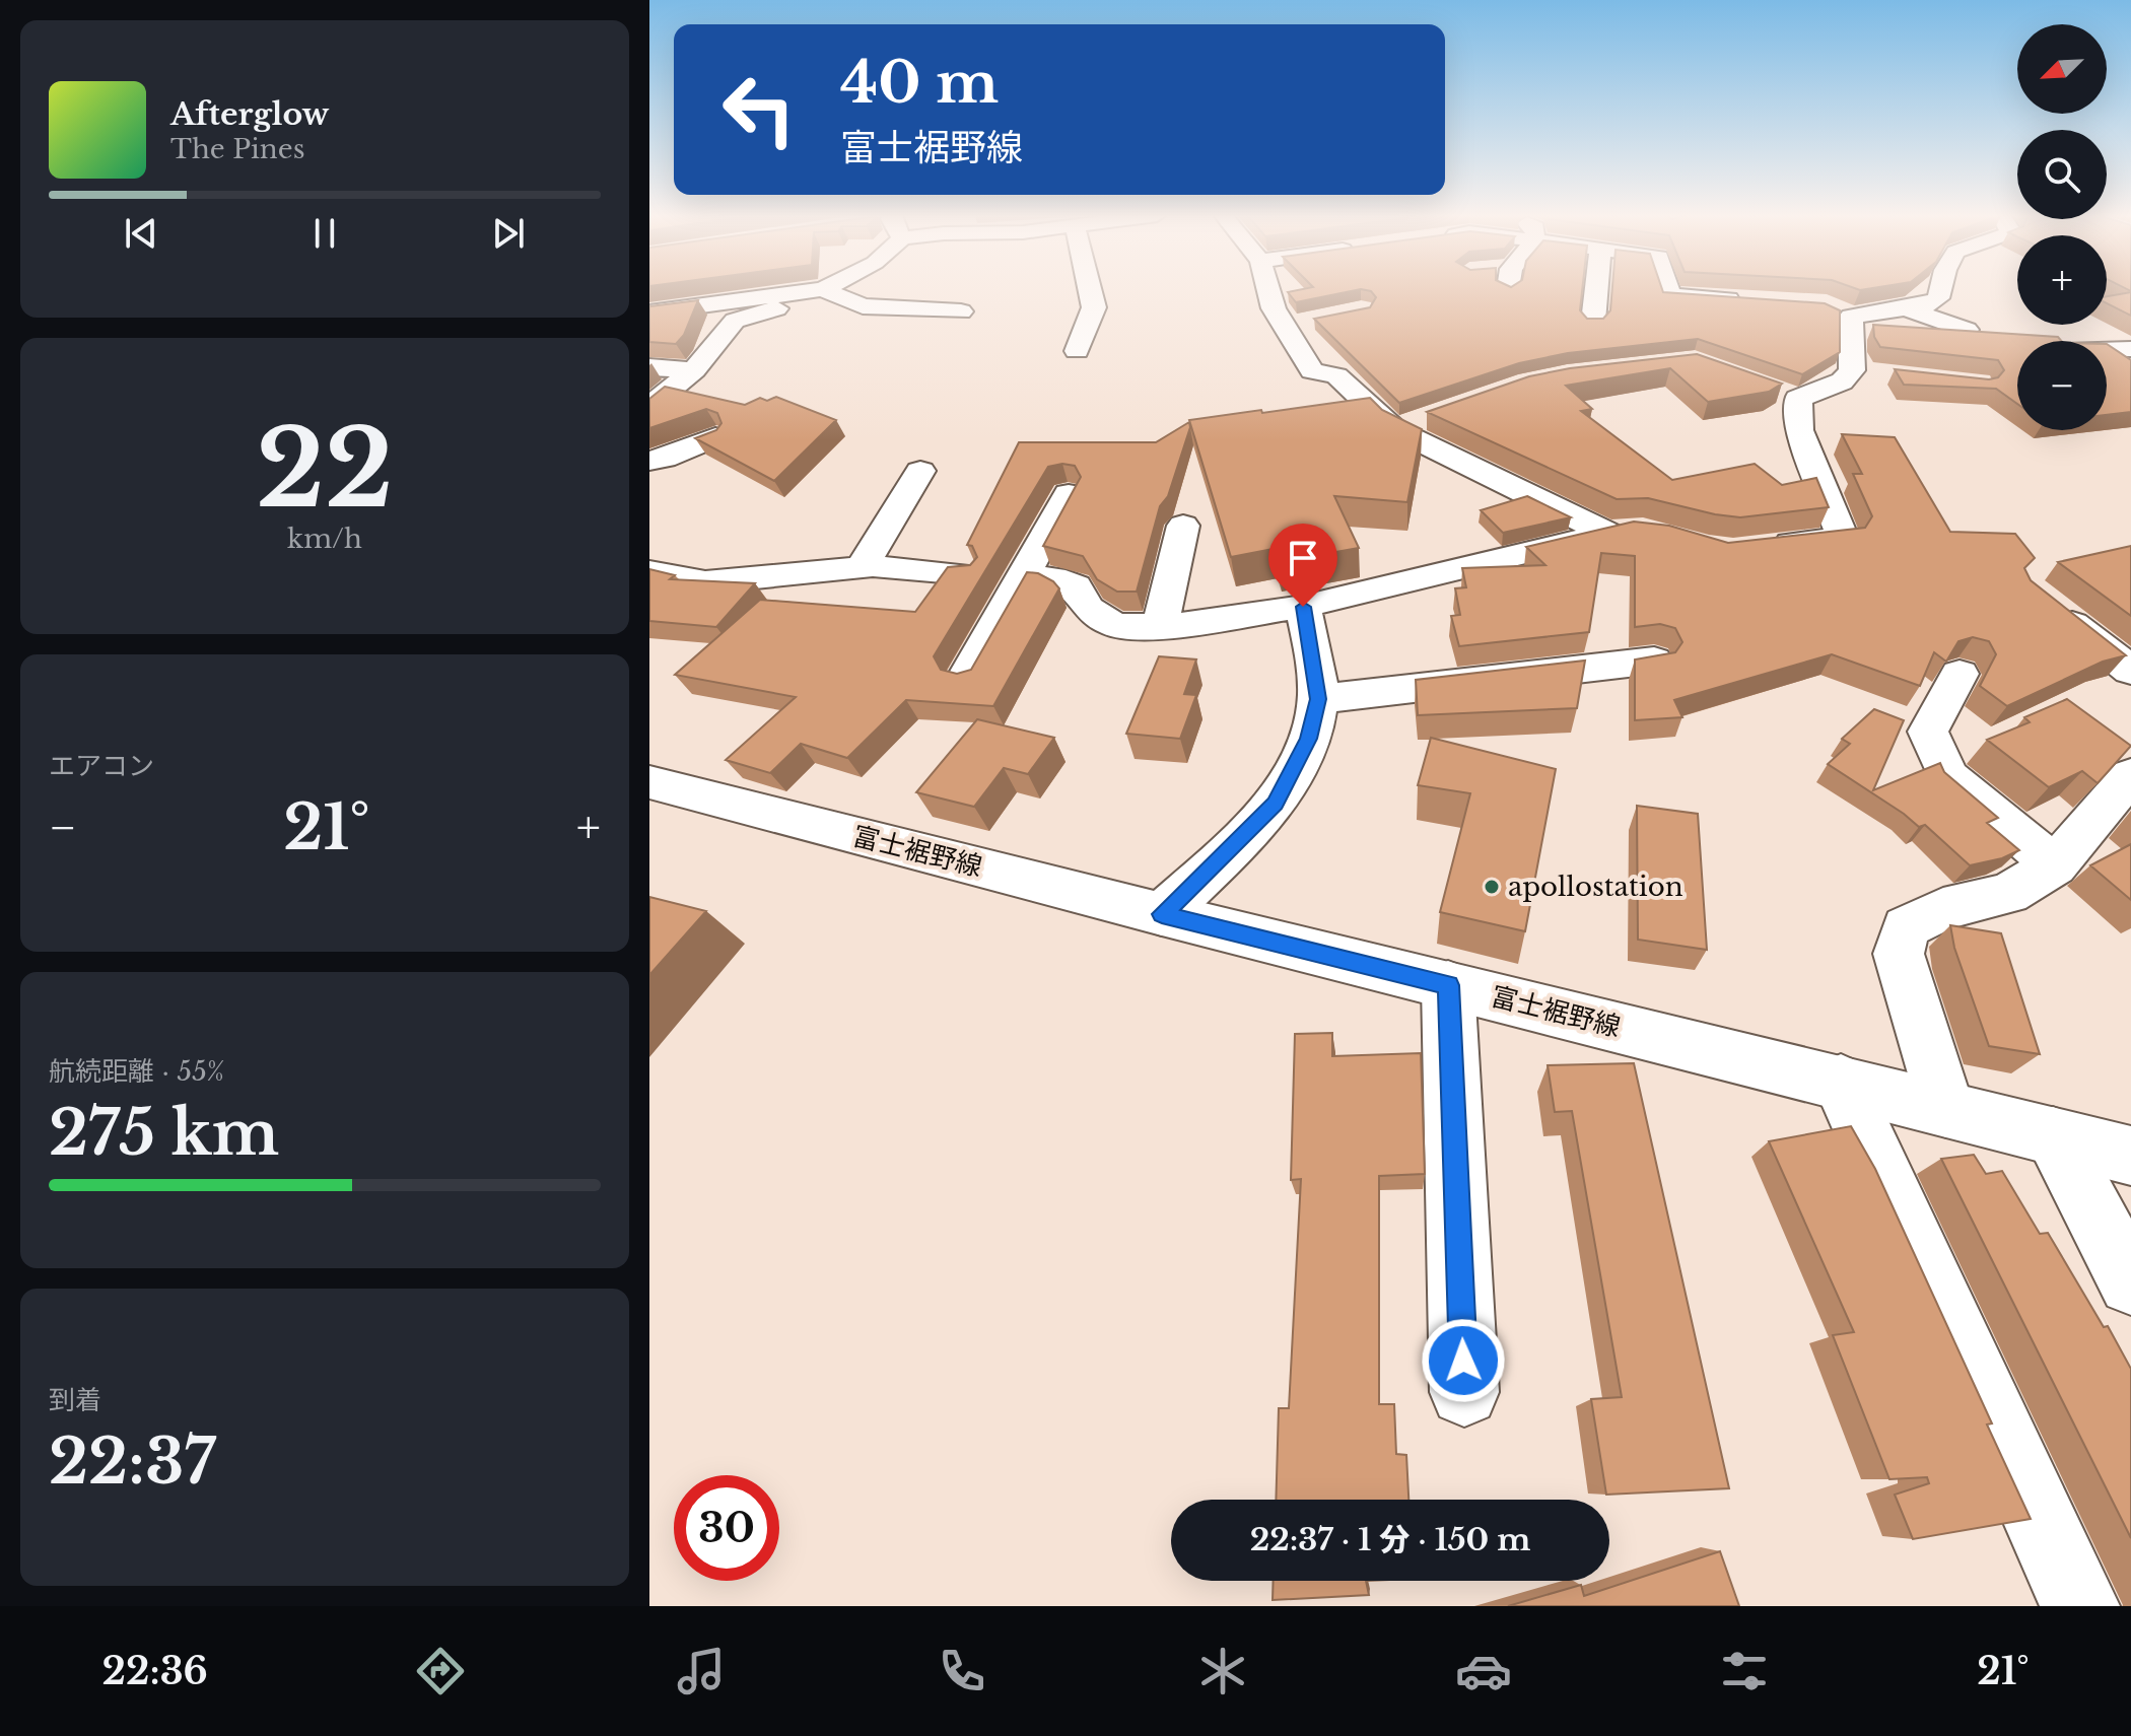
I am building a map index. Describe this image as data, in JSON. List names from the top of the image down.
{
  "streets": {
    "street": ["富士裾野線"]
  },
  "places": ["apollostation"],
  "north": "bottom left",
  "page": {
    "map_buttons": ["+", "−"],
    "turn": ["40 m", "富士裾野線"],
    "song": ["Afterglow", "The Pines"],
    "tile": [
      ["22", "km/h"],
      "エアコン",
      ["航続距離 · 55%", "275 km"],
      ["到着", "22:37"]
    ],
    "heat": ["−", "21°", "+"],
    "limit": "30",
    "trip": "22:37 · 1 分 · 150 m",
    "tabs": ["22:36", "21°"]
  }
}
